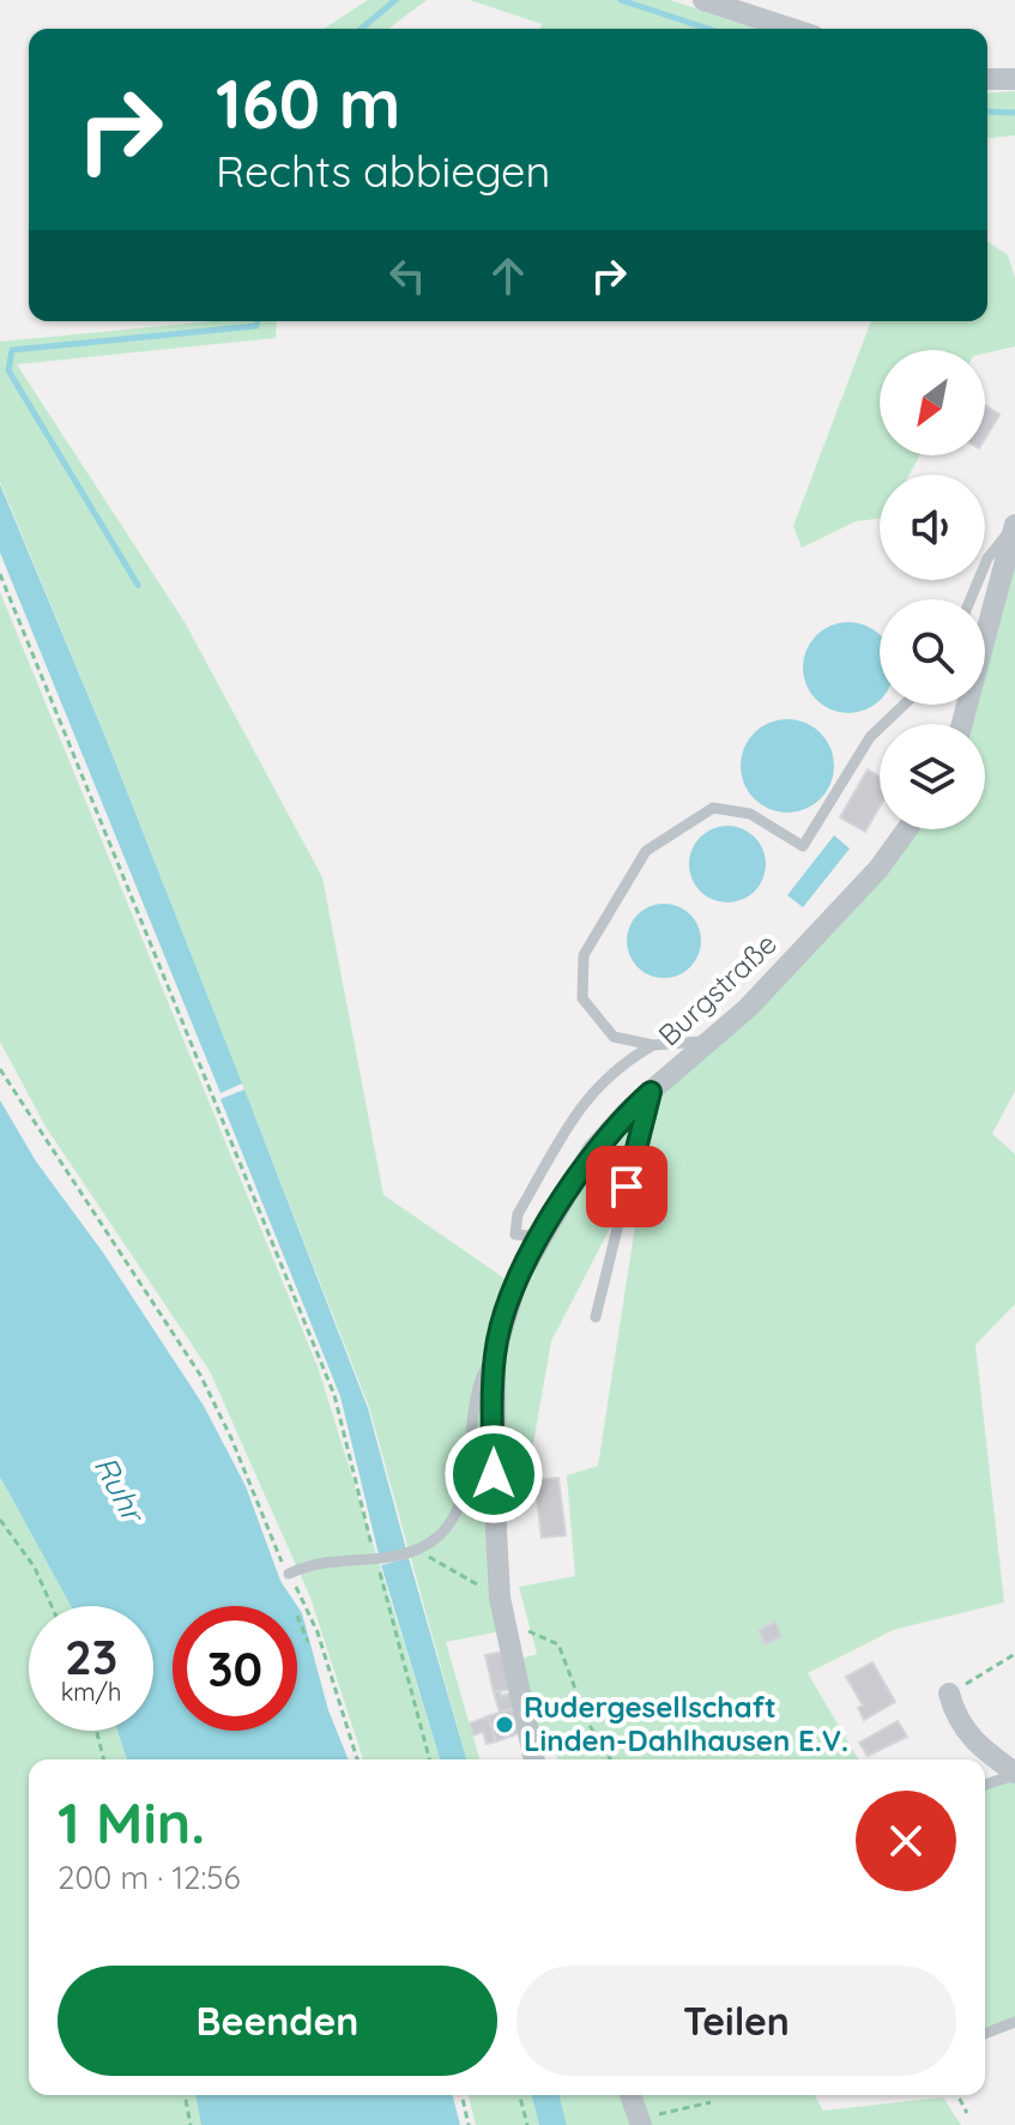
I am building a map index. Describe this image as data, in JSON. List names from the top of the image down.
{
  "streets": {
    "street": ["Burgstraße"]
  },
  "water": ["Ruhr"],
  "places": ["Rudergesellschaft Linden-Dahlhausen E.V."],
  "north": "bottom left",
  "page": {
    "turn": ["160 m", "Rechts abbiegen"],
    "speed": "23 km/h",
    "limit": "30",
    "heading": ["1 Min.", "200 m · 12:56"],
    "buttons": ["Beenden", "Teilen"]
  }
}
